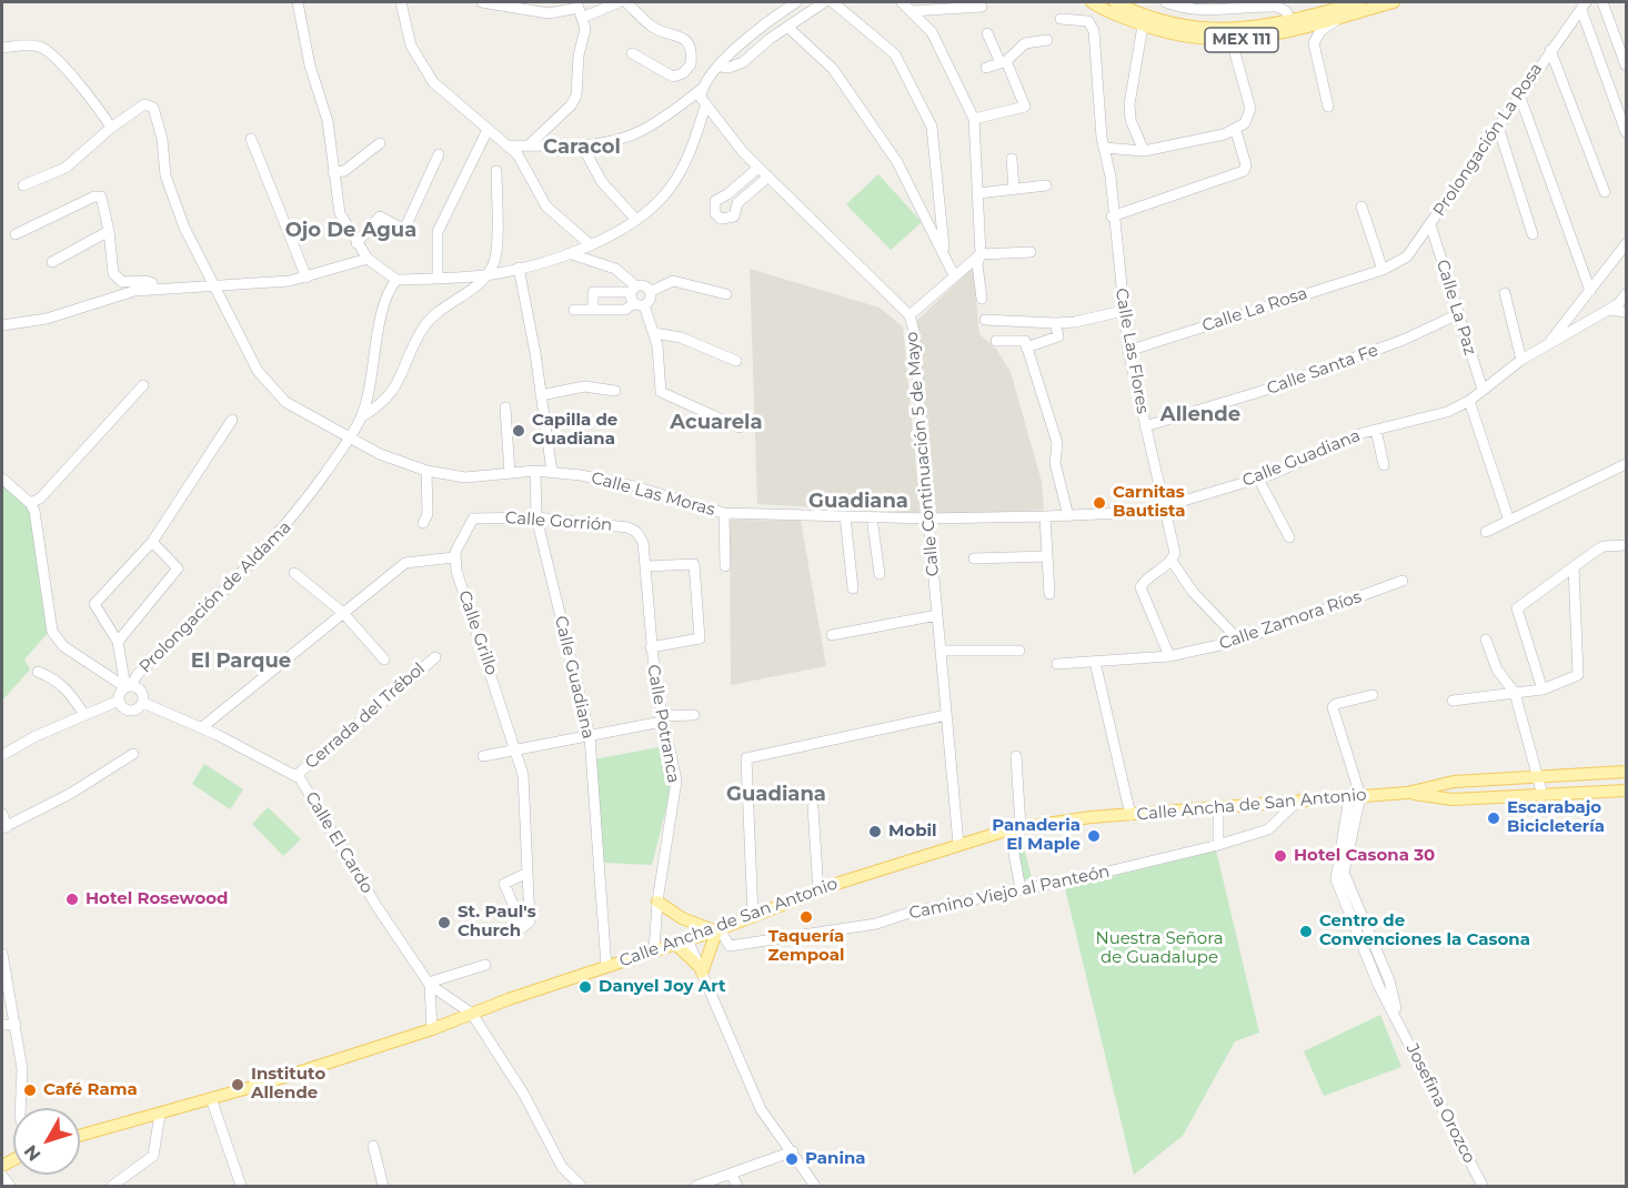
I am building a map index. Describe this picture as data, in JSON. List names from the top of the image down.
{
  "streets": {
    "main road": ["MEX 111", "Calle Ancha de San Antonio"],
    "street": [
      "Prolongación La Rosa",
      "Calle La Paz",
      "Calle La Rosa",
      "Calle Las Flores",
      "Calle Santa Fe",
      "Calle Continuación 5 de Mayo",
      "Calle Guadiana",
      "Calle Las Moras",
      "Calle Gorrión",
      "Prolongación de Aldama",
      "Calle Zamora Ríos",
      "Calle Grillo",
      "Cerrada del Trébol",
      "Calle Potranca",
      "Calle El Cardo",
      "Camino Viejo al Panteón",
      "Josefina Orozco"
    ]
  },
  "crossings": [
    ["Prolongación La Rosa", "Calle La Paz"],
    ["Prolongación La Rosa", "Calle La Rosa"],
    ["Calle La Paz", "Calle Santa Fe"],
    ["Calle La Paz", "Calle Guadiana"],
    ["Calle La Rosa", "Calle Las Flores"],
    ["Calle Las Flores", "Calle Santa Fe"],
    ["Calle Las Flores", "Calle Guadiana"],
    ["Calle Continuación 5 de Mayo", "Calle Las Moras"],
    ["Calle Continuación 5 de Mayo", "Calle Ancha de San Antonio"],
    ["Calle Guadiana", "Calle Las Moras"],
    ["Calle Guadiana", "Calle Gorrión"],
    ["Calle Guadiana", "Calle Ancha de San Antonio"],
    ["Calle Las Moras", "Prolongación de Aldama"],
    ["Calle Gorrión", "Calle Grillo"],
    ["Calle Gorrión", "Calle Potranca"],
    ["Prolongación de Aldama", "Calle El Cardo"],
    ["Cerrada del Trébol", "Calle El Cardo"],
    ["Calle Potranca", "Calle Ancha de San Antonio"],
    ["Calle Ancha de San Antonio", "Calle El Cardo"],
    ["Calle Ancha de San Antonio", "Camino Viejo al Panteón"],
    ["Calle Ancha de San Antonio", "Josefina Orozco"]
  ],
  "districts": [
    "Caracol",
    "Ojo De Agua",
    "Allende",
    "Acuarela",
    "Guadiana",
    "El Parque",
    "Guadiana"
  ],
  "parks": ["Nuestra Señora de Guadalupe"],
  "places": [
    "Capilla de Guadiana",
    "Carnitas Bautista",
    "Escarabajo Bicicletería",
    "Mobil",
    "Panaderia El Maple",
    "Hotel Casona 30",
    "Hotel Rosewood",
    "Taquería Zempoal",
    "St. Paul's Church",
    "Centro de Convenciones la Casona",
    "Danyel Joy Art",
    "Instituto Allende",
    "Café Rama",
    "Panina"
  ],
  "north": "bottom left"
}
